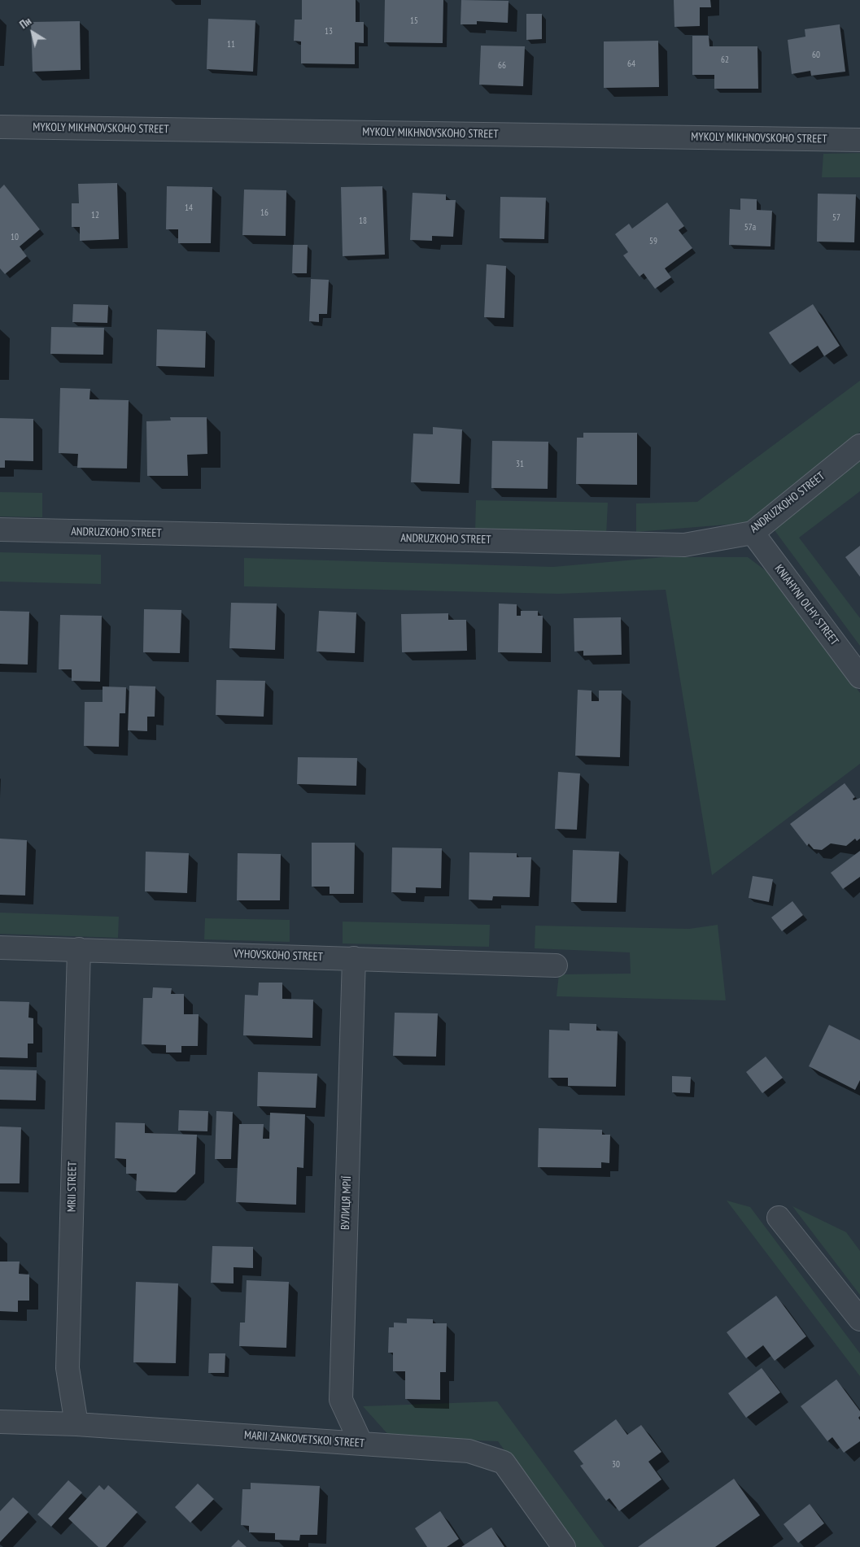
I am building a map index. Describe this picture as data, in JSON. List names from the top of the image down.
{
  "streets": {
    "street": [
      "MYKOLY MIKHNOVSKOHO STREET",
      "ANDRUZKOHO STREET",
      "KNIAHYNI OLHY STREET",
      "VYHOVSKOHO STREET",
      "MRII STREET",
      "ВУЛИЦЯ МРІЇ",
      "MARII ZANKOVETSKOI STREET"
    ]
  },
  "crossings": [
    ["ANDRUZKOHO STREET", "KNIAHYNI OLHY STREET"],
    ["VYHOVSKOHO STREET", "MRII STREET"],
    ["VYHOVSKOHO STREET", "ВУЛИЦЯ МРІЇ"],
    ["MRII STREET", "MARII ZANKOVETSKOI STREET"],
    ["ВУЛИЦЯ МРІЇ", "MARII ZANKOVETSKOI STREET"]
  ],
  "house_numbers": [
    "15",
    "13",
    "11",
    "60",
    "62",
    "64",
    "66",
    "14",
    "16",
    "12",
    "57",
    "18",
    "57а",
    "10",
    "59",
    "31",
    "30"
  ],
  "north": "top left"
}
